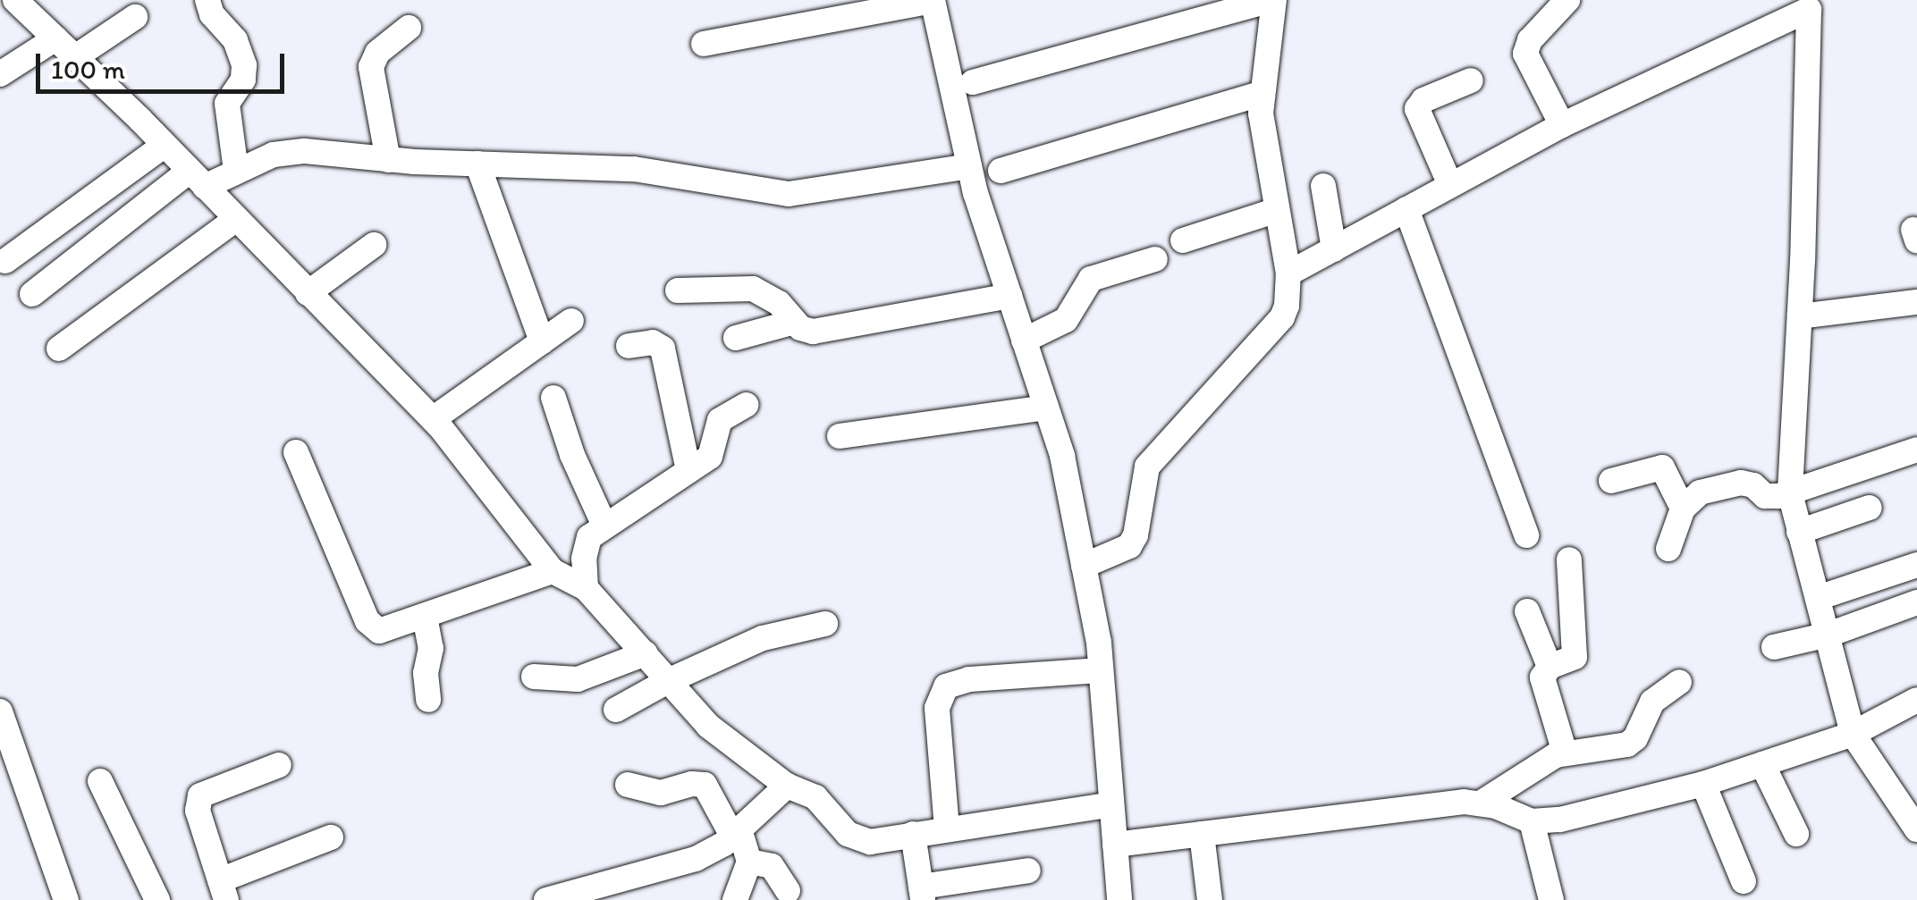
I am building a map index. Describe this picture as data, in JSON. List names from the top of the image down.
{
  "scale_bar": "100 m"
}
